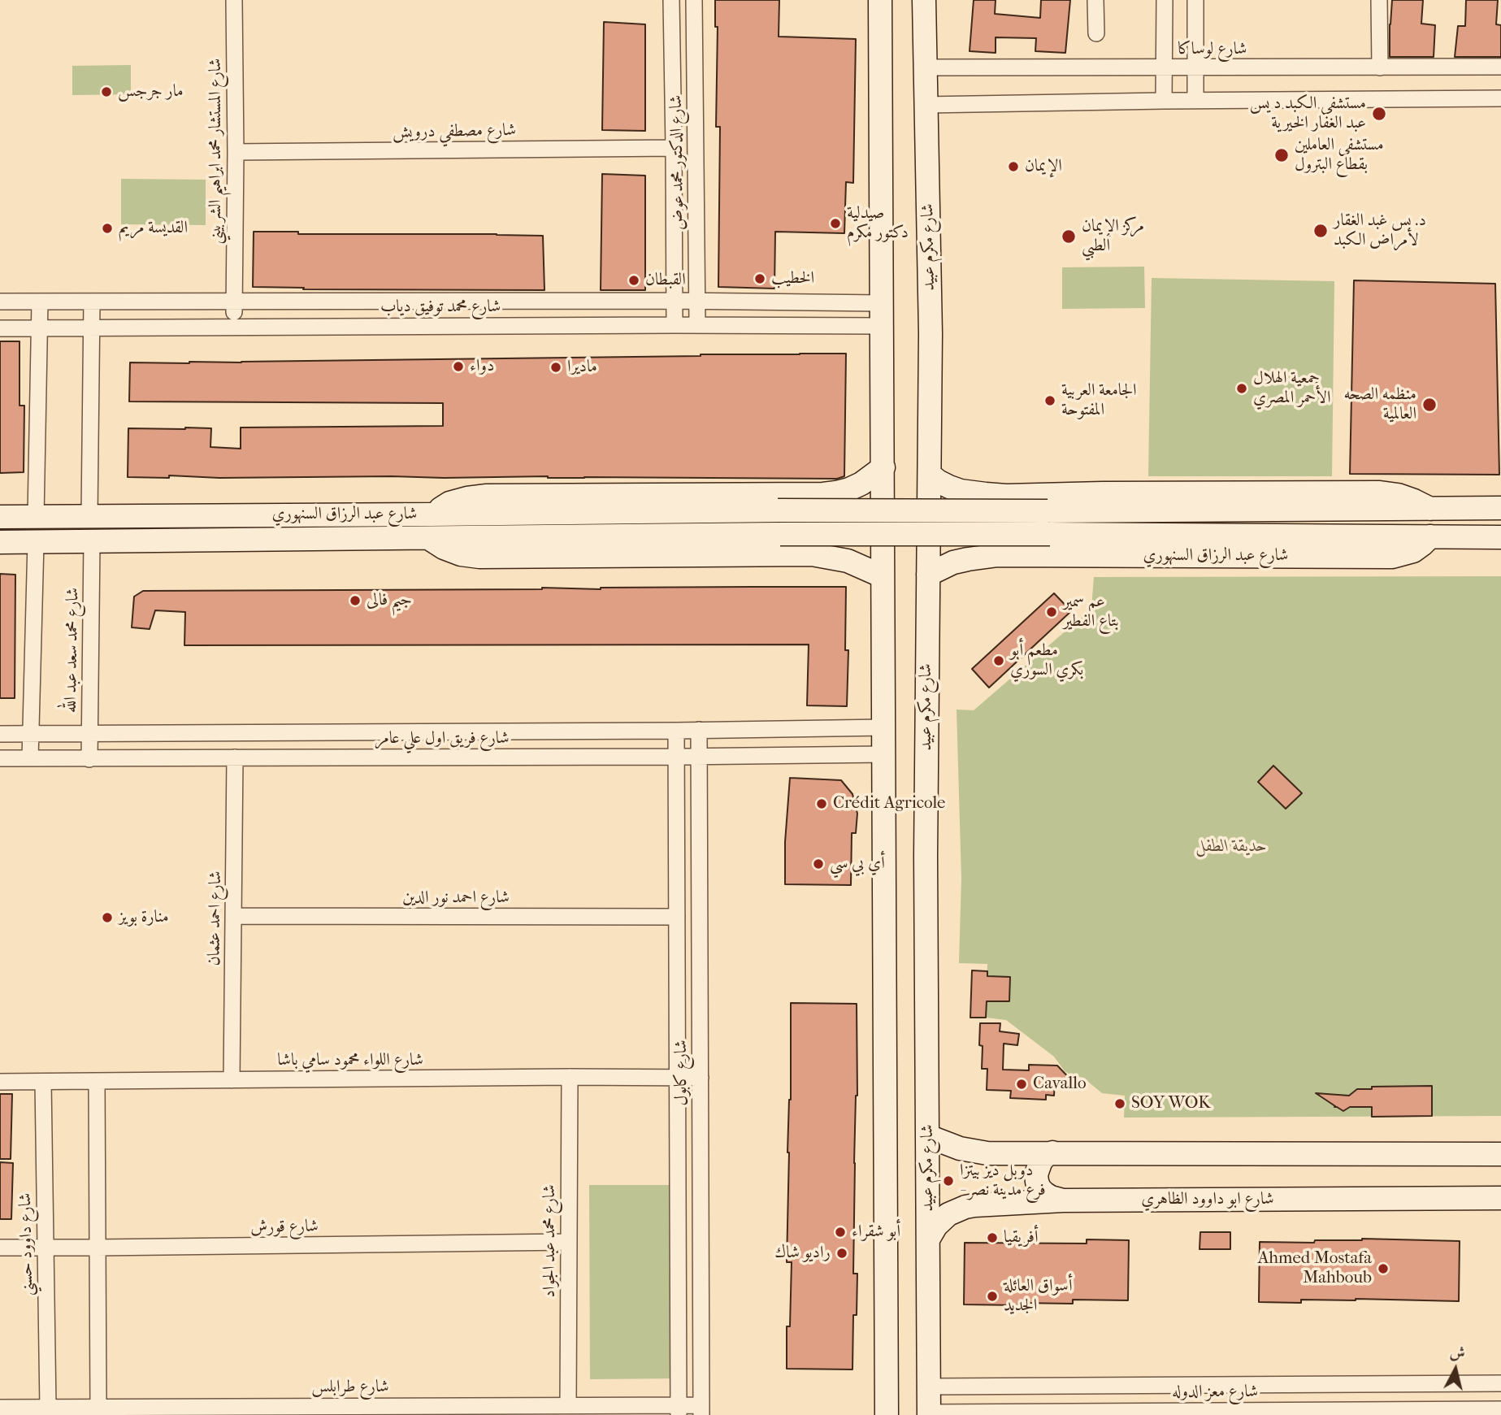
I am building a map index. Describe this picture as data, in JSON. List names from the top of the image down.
{
  "streets": {
    "street": [
      "شارع لوساكا",
      "شارع مصطفي درويش",
      "شارع المستشار محمد ابراهيم الشربيني",
      "شارع الدكتور محمد عوض",
      "شارع مكرم عبيد",
      "شارع محمد توفيق دياب",
      "شارع عبد الرزاق السنهوري",
      "شارع محمد سعد عبد الله",
      "شارع فريق اول علي عامر",
      "شارع احمد نور الدين",
      "شارع احمد عثمان",
      "شارع اللواء محمود سامي باشا",
      "شارع كابول",
      "شارع ابو داوود الظاهري",
      "شارع قورش",
      "شارع محمد عبد الجواد",
      "شارع داوود حسني",
      "شارع طرابلس",
      "شارع معز الدوله"
    ]
  },
  "crossings": [
    ["شارع لوساكا", "شارع مكرم عبيد"],
    ["شارع مصطفي درويش", "شارع المستشار محمد ابراهيم الشربيني"],
    ["شارع مصطفي درويش", "شارع الدكتور محمد عوض"],
    ["شارع المستشار محمد ابراهيم الشربيني", "شارع محمد توفيق دياب"],
    ["شارع الدكتور محمد عوض", "شارع محمد توفيق دياب"],
    ["شارع مكرم عبيد", "شارع عبد الرزاق السنهوري"],
    ["شارع مكرم عبيد", "شارع ابو داوود الظاهري"],
    ["شارع مكرم عبيد", "شارع معز الدوله"],
    ["شارع عبد الرزاق السنهوري", "شارع محمد سعد عبد الله"],
    ["شارع محمد سعد عبد الله", "شارع فريق اول علي عامر"],
    ["شارع فريق اول علي عامر", "شارع احمد عثمان"],
    ["شارع فريق اول علي عامر", "شارع كابول"],
    ["شارع احمد نور الدين", "شارع احمد عثمان"],
    ["شارع احمد نور الدين", "شارع كابول"],
    ["شارع احمد عثمان", "شارع اللواء محمود سامي باشا"],
    ["شارع اللواء محمود سامي باشا", "شارع كابول"],
    ["شارع اللواء محمود سامي باشا", "شارع محمد عبد الجواد"],
    ["شارع اللواء محمود سامي باشا", "شارع داوود حسني"],
    ["شارع كابول", "شارع طرابلس"],
    ["شارع قورش", "شارع محمد عبد الجواد"],
    ["شارع قورش", "شارع داوود حسني"],
    ["شارع محمد عبد الجواد", "شارع طرابلس"],
    ["شارع داوود حسني", "شارع طرابلس"]
  ],
  "parks": ["حديقة الطفل"],
  "places": [
    "مار جرجس",
    "مستشفى الكبد د يس عبد الغفار الخيرية",
    "مستشفى العاملين بقطاع البترول",
    "الإيمان",
    "صيدلية دكتور مكرم",
    "القديسة مريم",
    "د. يس غبد الغقار لأمراض الكبد",
    "مركز الإيمان الطبي",
    "الخطيب",
    "القبطان",
    "دواء",
    "ماديرا",
    "جمعية الهلال الأحمر المصري",
    "الجامعة العربية المفتوحة",
    "منظمه الصحه العالمية",
    "جيم فالى",
    "عم سمير بتاع الفطير",
    "مطعم أبو بكري السوري",
    "Crédit Agricole",
    "أي بي سي",
    "منارة بويز",
    "Cavallo",
    "SOY WOK",
    "دوبل ديز بيتزا - فرع مدينة نصر",
    "أبو شقراء",
    "أفريقيا",
    "راديو شاك",
    "Ahmed Mostafa Mahboub",
    "أسواق العائلة الجديد"
  ],
  "north": "top"
}
